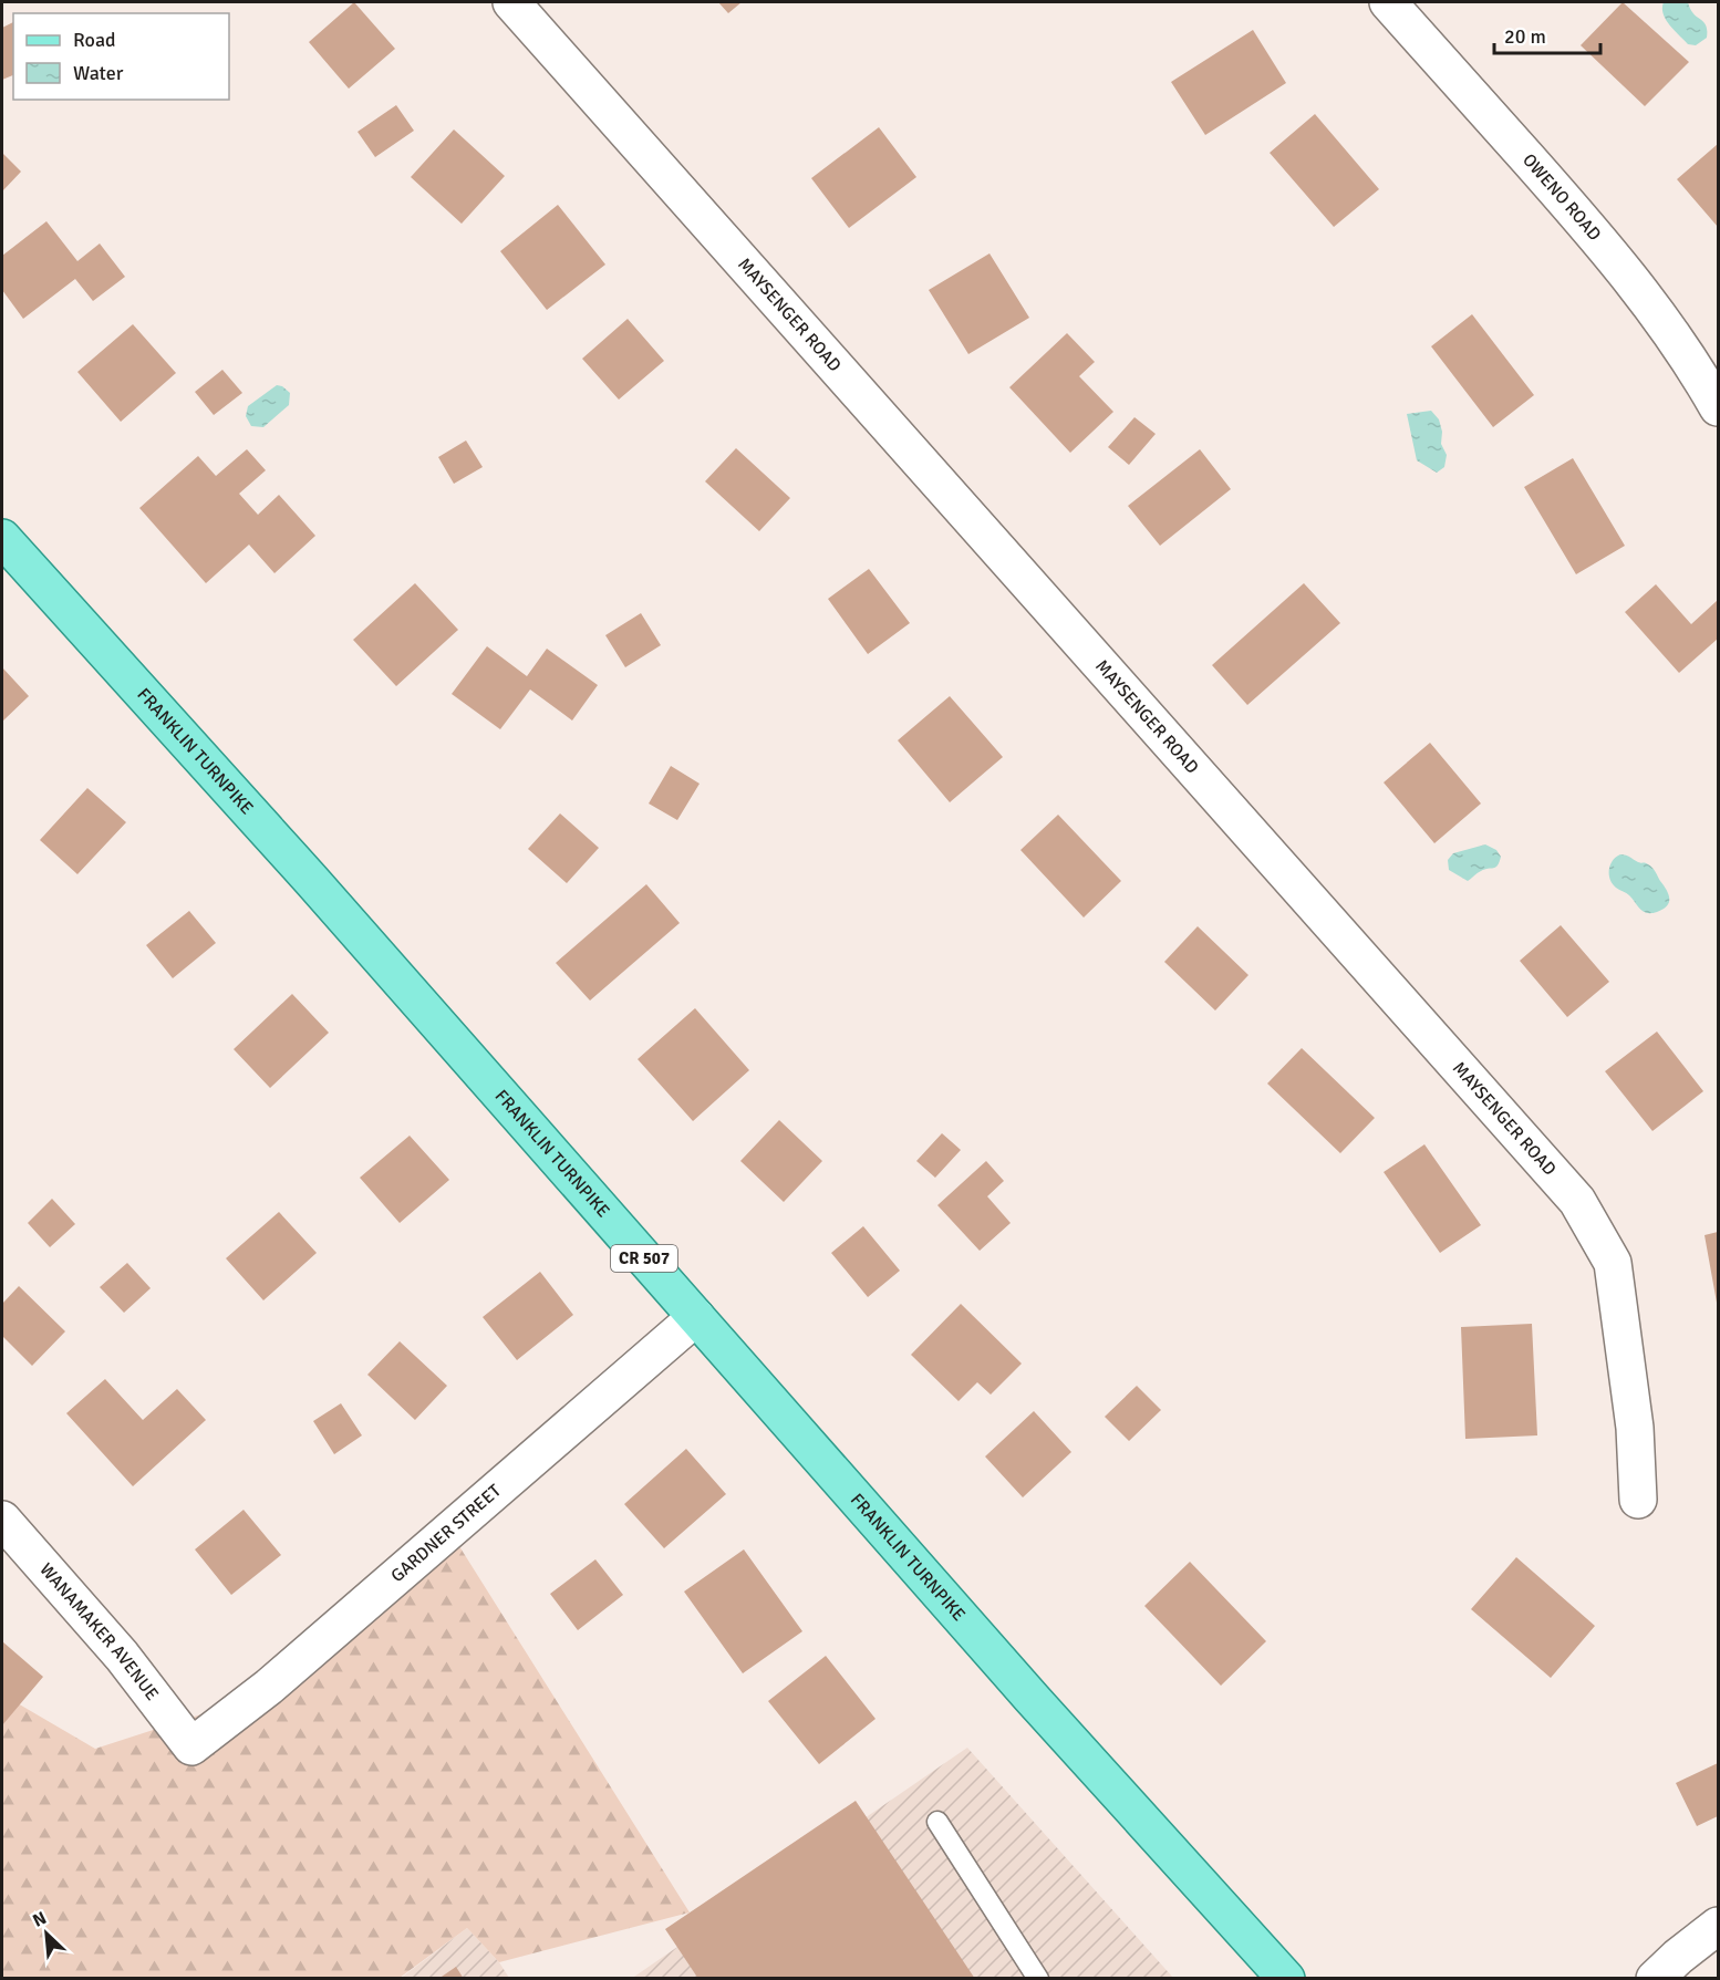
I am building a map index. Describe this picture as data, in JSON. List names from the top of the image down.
{
  "streets": {
    "main road": ["FRANKLIN TURNPIKE", "CR 507"],
    "street": [
      "OWENO ROAD",
      "MAYSENGER ROAD",
      "GARDNER STREET",
      "WANAMAKER AVENUE"
    ]
  },
  "crossings": [
    ["FRANKLIN TURNPIKE", "GARDNER STREET"],
    ["GARDNER STREET", "WANAMAKER AVENUE"]
  ],
  "legend": ["Road", "Water"],
  "scale_bar": "20 m",
  "north": "top left"
}
